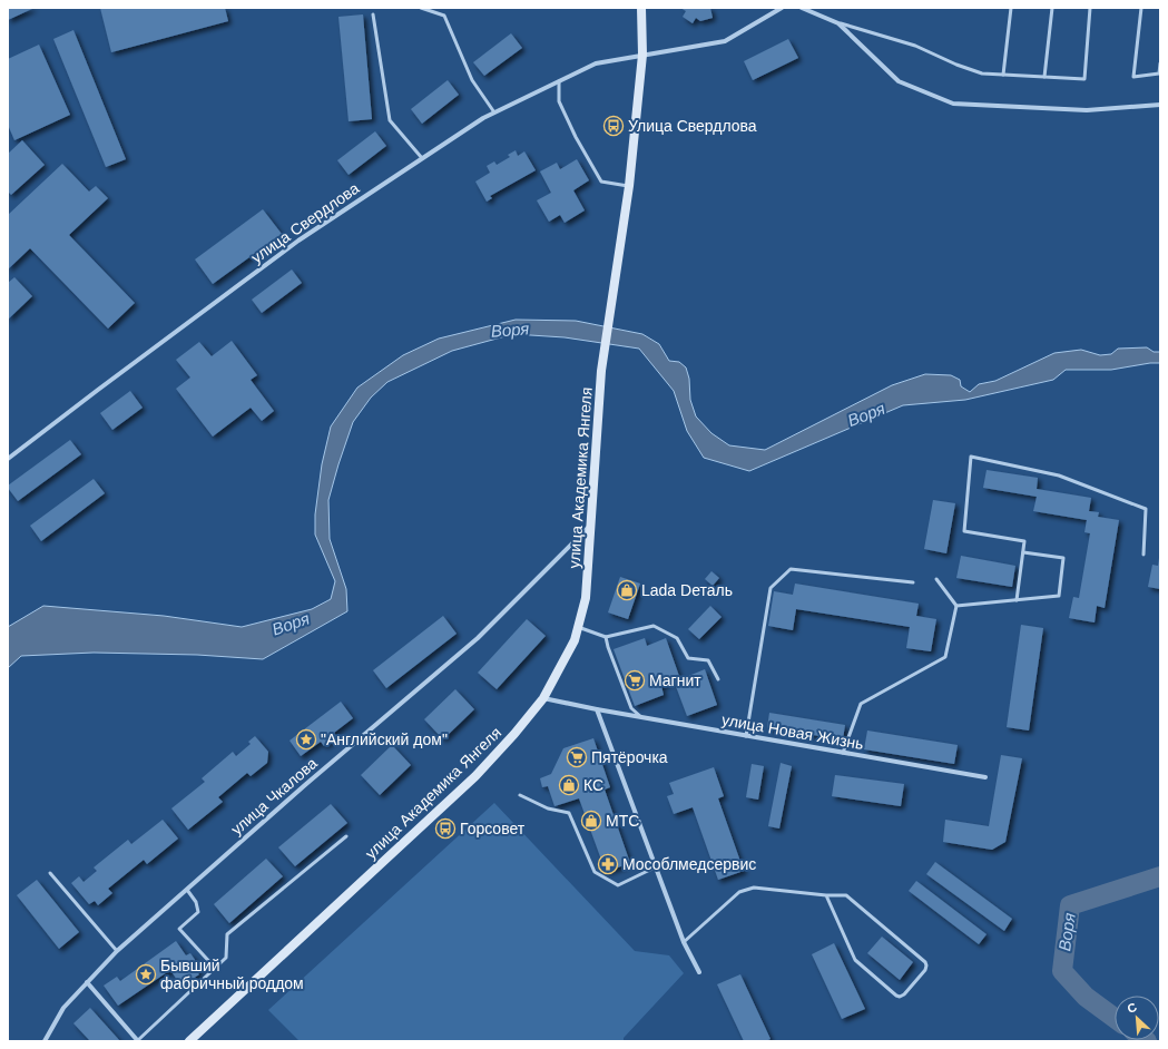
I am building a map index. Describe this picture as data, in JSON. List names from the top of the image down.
{
  "streets": {
    "main road": ["улица Академика Янгеля"],
    "street": ["улица Свердлова", "улица Новая Жизнь", "улица Чкалова"]
  },
  "crossings": [
    ["улица Свердлова", "улица Академика Янгеля"],
    ["улица Академика Янгеля", "улица Новая Жизнь"],
    ["улица Академика Янгеля", "улица Чкалова"]
  ],
  "water": ["Воря"],
  "places": {
    "bus stop": ["Улица Свердлова", "Горсовет"],
    "shop": ["Lada Dеталь", "КС", "МТС"],
    "supermarket": ["Магнит", "Пятёрочка"],
    "place": ["\"Английский дом\"", "Бывший фабричный роддом"],
    "pharmacy": ["Мособлмедсервис"]
  },
  "north": "top left"
}
